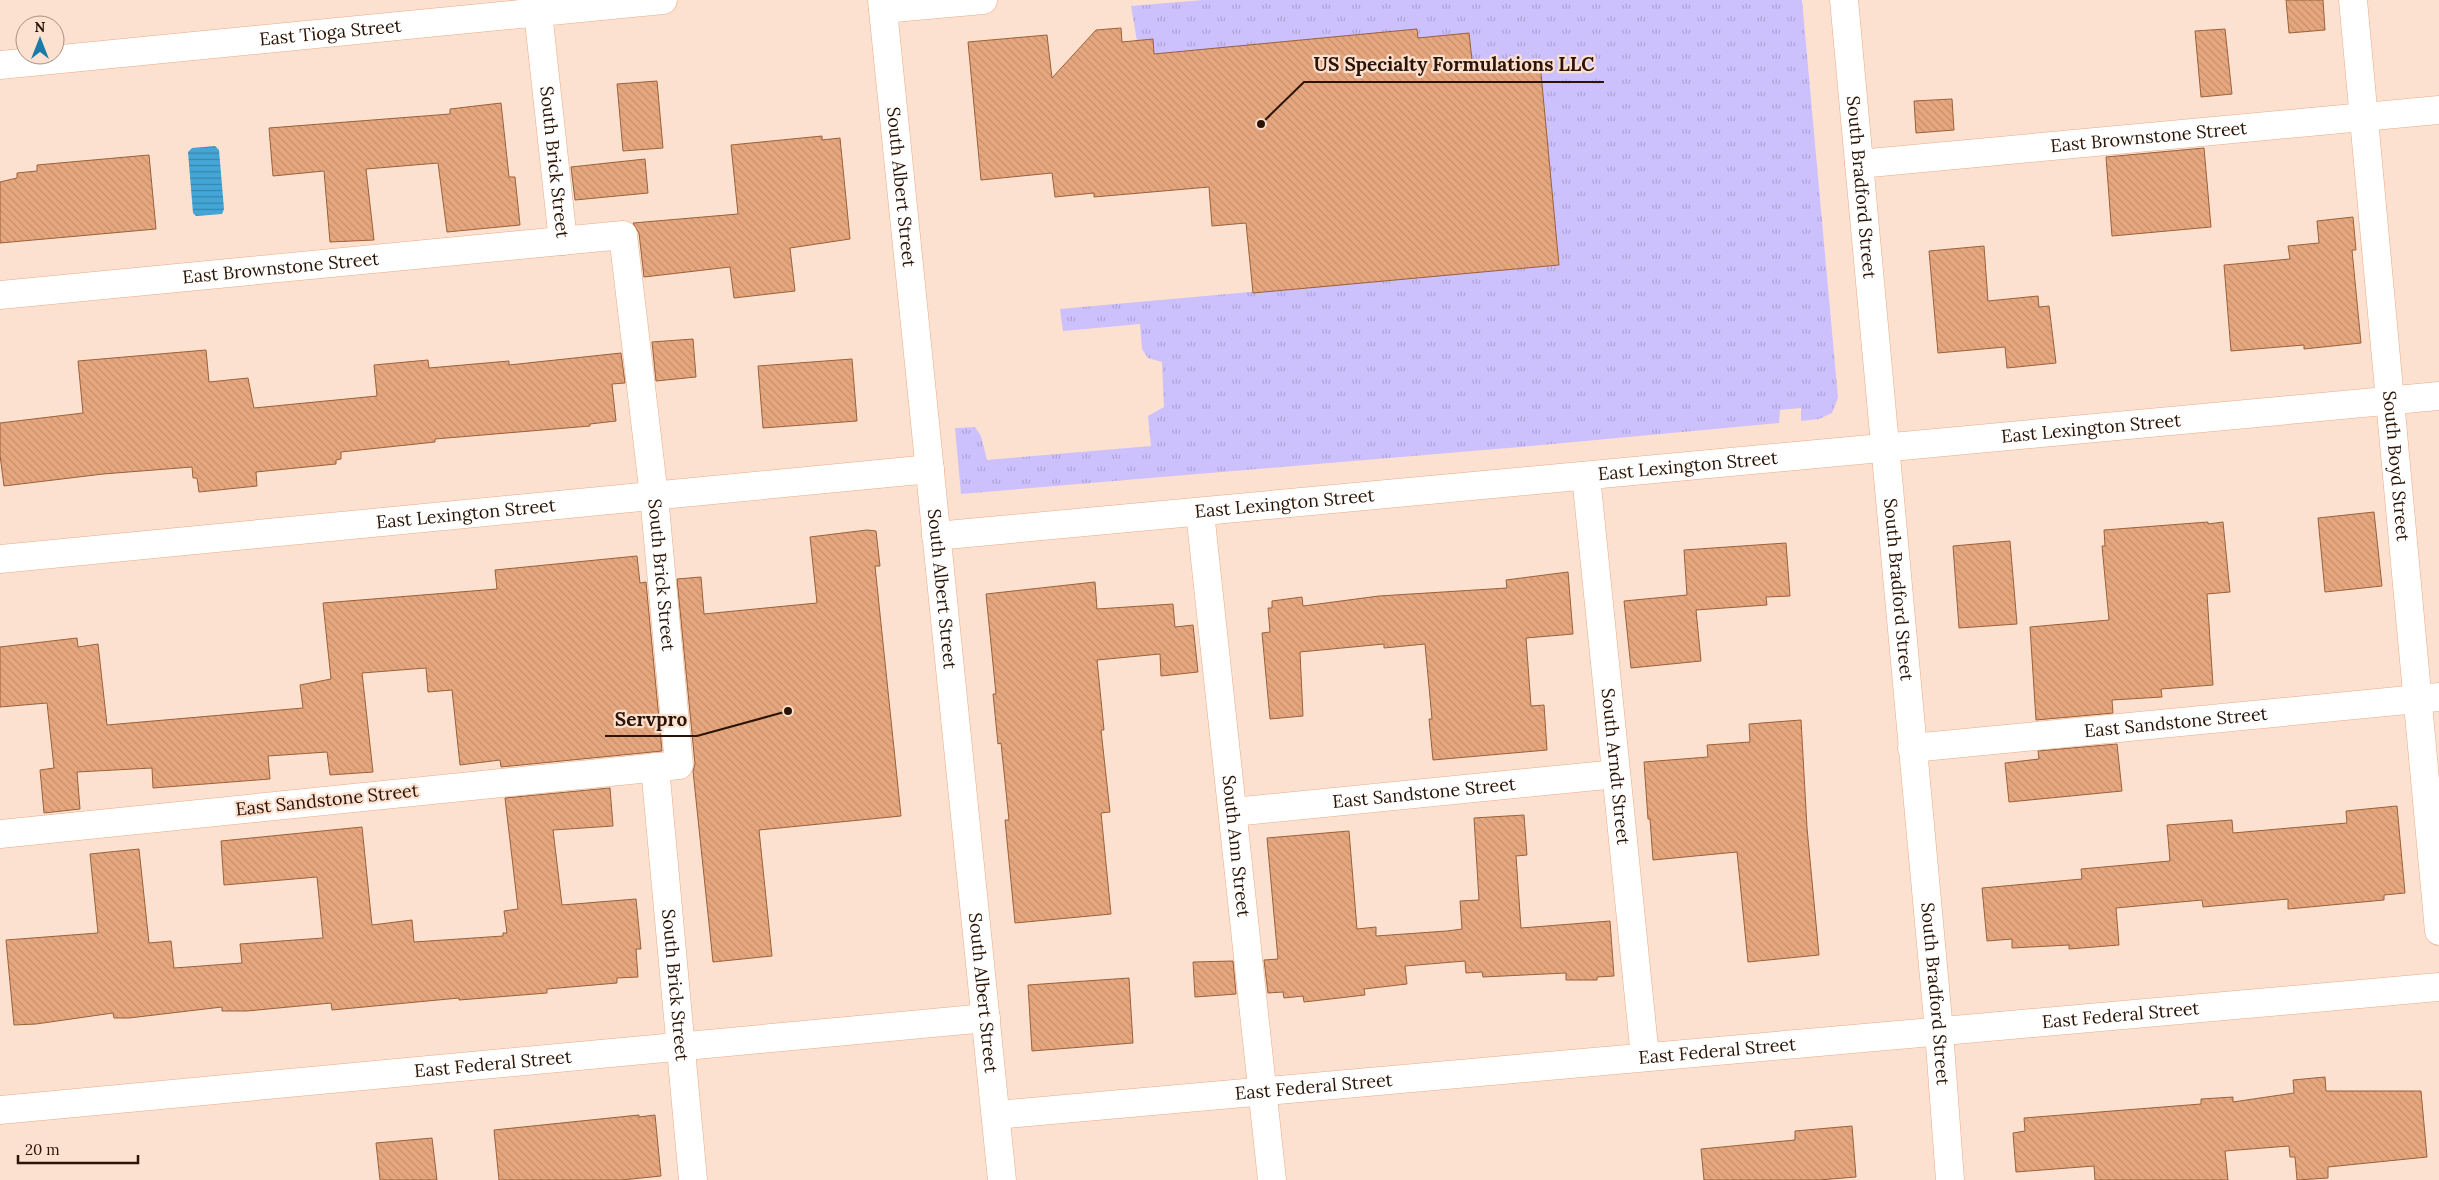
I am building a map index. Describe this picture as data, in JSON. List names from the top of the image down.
{
  "streets": {
    "street": [
      "East Tioga Street",
      "East Brownstone Street",
      "South Brick Street",
      "South Albert Street",
      "South Bradford Street",
      "East Lexington Street",
      "South Boyd Street",
      "East Sandstone Street",
      "South Arndt Street",
      "South Ann Street",
      "East Federal Street"
    ]
  },
  "crossings": [
    ["East Tioga Street", "South Brick Street"],
    ["East Brownstone Street", "South Brick Street"],
    ["East Brownstone Street", "South Bradford Street"],
    ["East Brownstone Street", "South Boyd Street"],
    ["South Brick Street", "East Lexington Street"],
    ["South Brick Street", "East Sandstone Street"],
    ["South Brick Street", "East Federal Street"],
    ["South Albert Street", "East Lexington Street"],
    ["South Albert Street", "East Federal Street"],
    ["South Bradford Street", "East Lexington Street"],
    ["South Bradford Street", "East Sandstone Street"],
    ["South Bradford Street", "East Federal Street"],
    ["East Lexington Street", "South Boyd Street"],
    ["East Lexington Street", "South Arndt Street"],
    ["East Lexington Street", "South Ann Street"],
    ["South Boyd Street", "East Sandstone Street"],
    ["East Sandstone Street", "South Arndt Street"],
    ["East Sandstone Street", "South Ann Street"],
    ["South Arndt Street", "East Federal Street"],
    ["South Ann Street", "East Federal Street"]
  ],
  "places": ["US Specialty Formulations LLC", "Servpro"],
  "scale_bar": "20 m",
  "north": "top"
}
